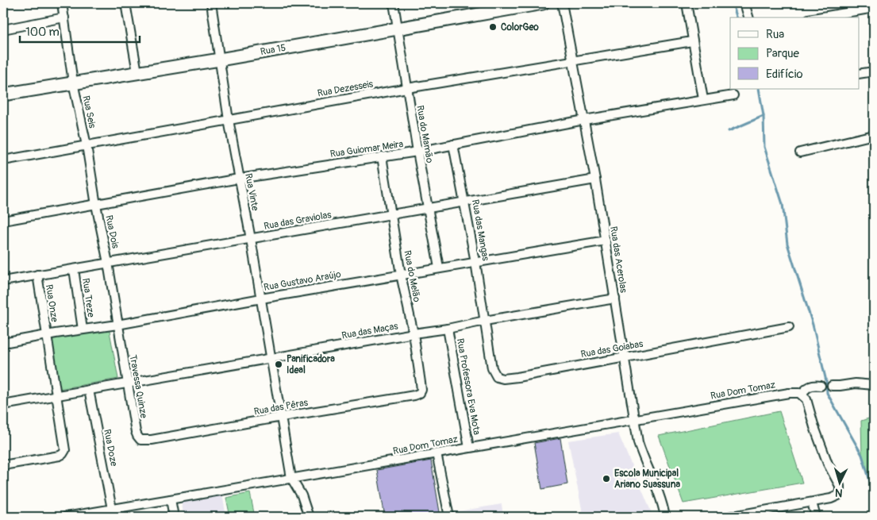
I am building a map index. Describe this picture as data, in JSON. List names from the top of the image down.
{
  "streets": {
    "main road": ["Rua 15"],
    "street": [
      "Rua Dezesseis",
      "Rua Seis",
      "Rua do Mamão",
      "Rua Guiomar Meira",
      "Rua Vinte",
      "Rua das Graviolas",
      "Rua das Mangas",
      "Rua Dois",
      "Rua das Acerolas",
      "Rua do Melão",
      "Rua Gustavo Araújo",
      "Rua Treze",
      "Rua Onze",
      "Rua das Maças",
      "Rua das Goiabas",
      "Travessa Quinze",
      "Rua Professora Eva Mota",
      "Rua Dom Tomaz",
      "Rua das Pêras",
      "Rua Doze"
    ]
  },
  "crossings": [
    ["Rua 15", "Rua Seis"],
    ["Rua 15", "Rua do Mamão"],
    ["Rua 15", "Rua Vinte"],
    ["Rua Dezesseis", "Rua Seis"],
    ["Rua Dezesseis", "Rua do Mamão"],
    ["Rua Dezesseis", "Rua Vinte"],
    ["Rua Dezesseis", "Rua das Acerolas"],
    ["Rua Seis", "Rua Guiomar Meira"],
    ["Rua Seis", "Rua Dois"],
    ["Rua do Mamão", "Rua Guiomar Meira"],
    ["Rua do Mamão", "Rua das Graviolas"],
    ["Rua do Mamão", "Rua Gustavo Araújo"],
    ["Rua Guiomar Meira", "Rua Vinte"],
    ["Rua Guiomar Meira", "Rua das Mangas"],
    ["Rua Guiomar Meira", "Rua Dois"],
    ["Rua Guiomar Meira", "Rua das Acerolas"],
    ["Rua Guiomar Meira", "Rua do Melão"],
    ["Rua Vinte", "Rua das Graviolas"],
    ["Rua Vinte", "Rua Gustavo Araújo"],
    ["Rua Vinte", "Rua das Maças"],
    ["Rua Vinte", "Rua Dom Tomaz"],
    ["Rua Vinte", "Rua das Pêras"],
    ["Rua das Graviolas", "Rua das Mangas"],
    ["Rua das Graviolas", "Rua Dois"],
    ["Rua das Graviolas", "Rua das Acerolas"],
    ["Rua das Graviolas", "Rua do Melão"],
    ["Rua das Graviolas", "Rua Treze"],
    ["Rua das Graviolas", "Rua Onze"],
    ["Rua das Mangas", "Rua Gustavo Araújo"],
    ["Rua das Mangas", "Rua das Maças"],
    ["Rua das Mangas", "Rua das Goiabas"],
    ["Rua Dois", "Rua Gustavo Araújo"],
    ["Rua Dois", "Travessa Quinze"],
    ["Rua das Acerolas", "Rua Gustavo Araújo"],
    ["Rua das Acerolas", "Rua das Maças"],
    ["Rua das Acerolas", "Rua das Goiabas"],
    ["Rua das Acerolas", "Rua Dom Tomaz"],
    ["Rua do Melão", "Rua Gustavo Araújo"],
    ["Rua do Melão", "Rua das Maças"],
    ["Rua do Melão", "Rua das Pêras"],
    ["Rua Gustavo Araújo", "Rua Treze"],
    ["Rua Gustavo Araújo", "Rua Onze"],
    ["Rua Gustavo Araújo", "Travessa Quinze"],
    ["Rua das Maças", "Rua das Goiabas"],
    ["Rua das Maças", "Travessa Quinze"],
    ["Rua das Maças", "Rua Professora Eva Mota"],
    ["Rua das Maças", "Rua Doze"],
    ["Travessa Quinze", "Rua das Pêras"],
    ["Rua Professora Eva Mota", "Rua Dom Tomaz"],
    ["Rua Dom Tomaz", "Rua Doze"]
  ],
  "places": ["ColorGeo", "Panificadora Ideal", "Escola Municipal Ariano Suassuna"],
  "legend": ["Rua", "Parque", "Edifício"],
  "scale_bar": "100 m",
  "north": "bottom"
}
